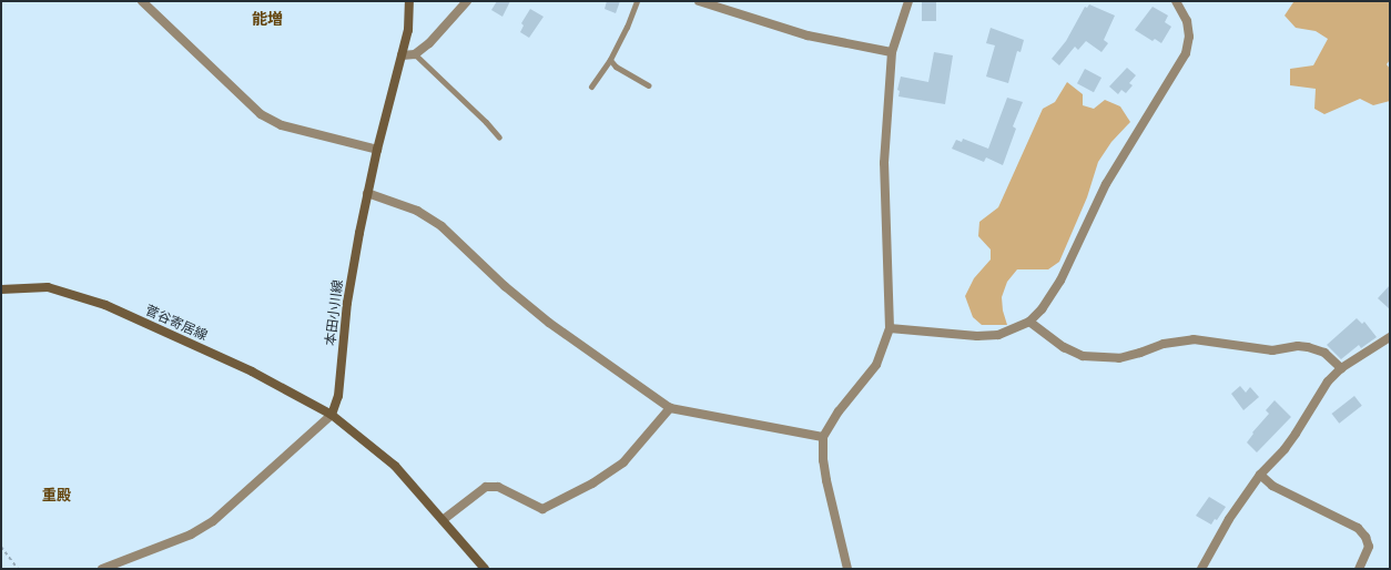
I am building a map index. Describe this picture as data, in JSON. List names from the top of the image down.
{
  "streets": {
    "main road": ["本田小川線", "菅谷寄居線"]
  },
  "crossings": [
    ["本田小川線", "菅谷寄居線"]
  ],
  "districts": ["能増", "重殿"]
}
